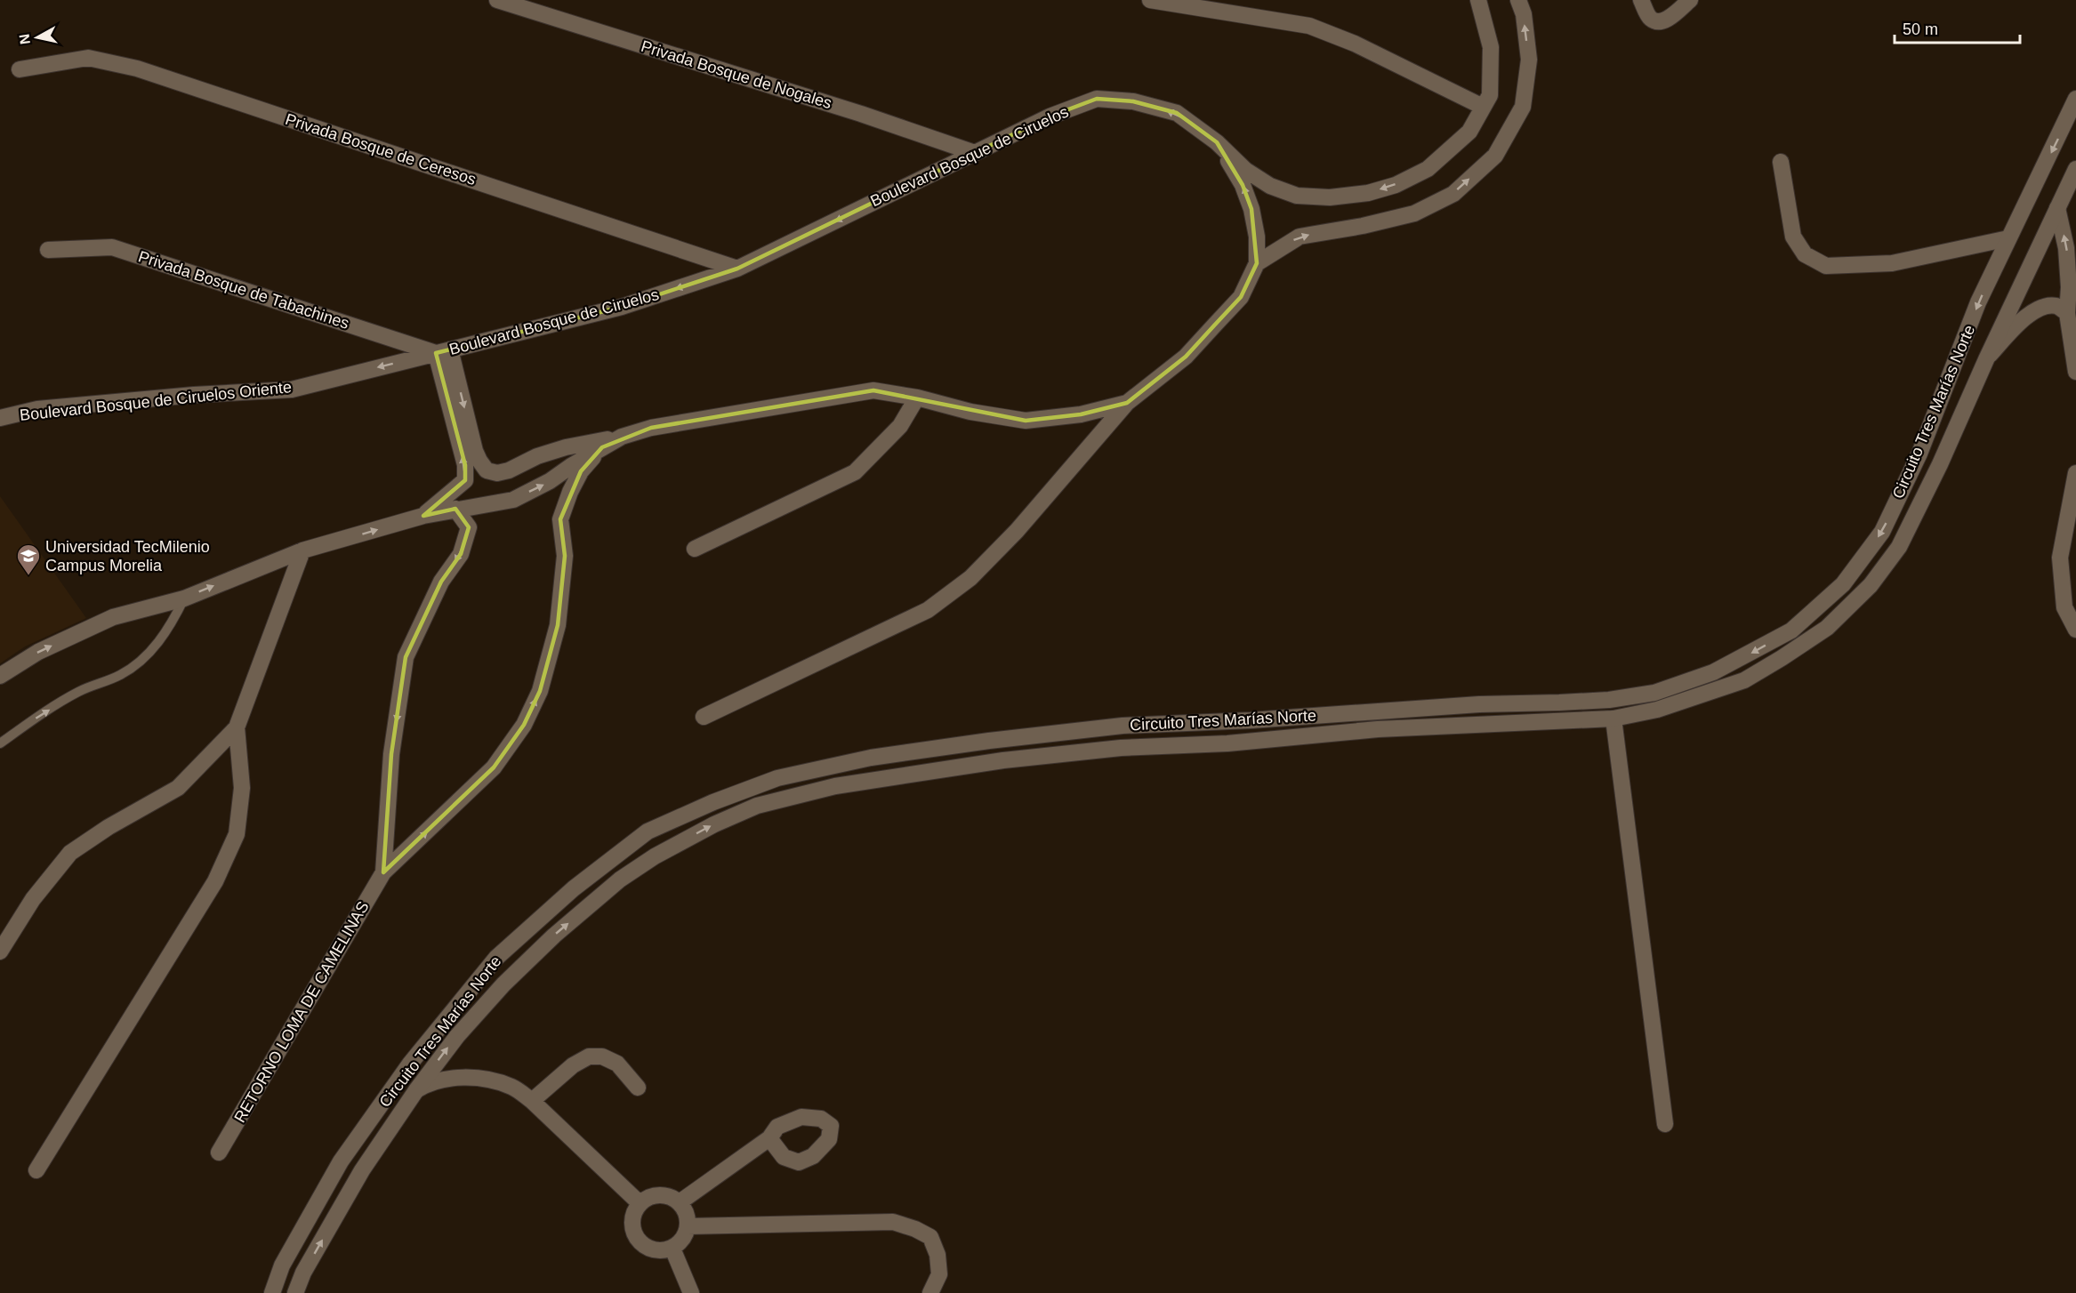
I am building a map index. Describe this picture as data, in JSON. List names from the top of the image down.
{
  "streets": {
    "street": [
      "Privada Bosque de Nogales",
      "Privada Bosque de Ceresos",
      "Boulevard Bosque de Ciruelos",
      "Privada Bosque de Tabachines",
      "Boulevard Bosque de Ciruelos Oriente",
      "Circuito Tres Marías Norte",
      "RETORNO LOMA DE CAMELINAS"
    ]
  },
  "crossings": [
    ["Privada Bosque de Nogales", "Boulevard Bosque de Ciruelos"],
    ["Privada Bosque de Ceresos", "Boulevard Bosque de Ciruelos"],
    ["Boulevard Bosque de Ciruelos", "Privada Bosque de Tabachines"],
    ["Boulevard Bosque de Ciruelos", "Boulevard Bosque de Ciruelos Oriente"],
    ["Privada Bosque de Tabachines", "Boulevard Bosque de Ciruelos Oriente"]
  ],
  "one_way": ["Boulevard Bosque de Ciruelos", "Boulevard Bosque de Ciruelos Oriente"],
  "places": {
    "school or university": ["Universidad TecMilenio Campus Morelia"]
  },
  "scale_bar": "50 m",
  "north": "left"
}
